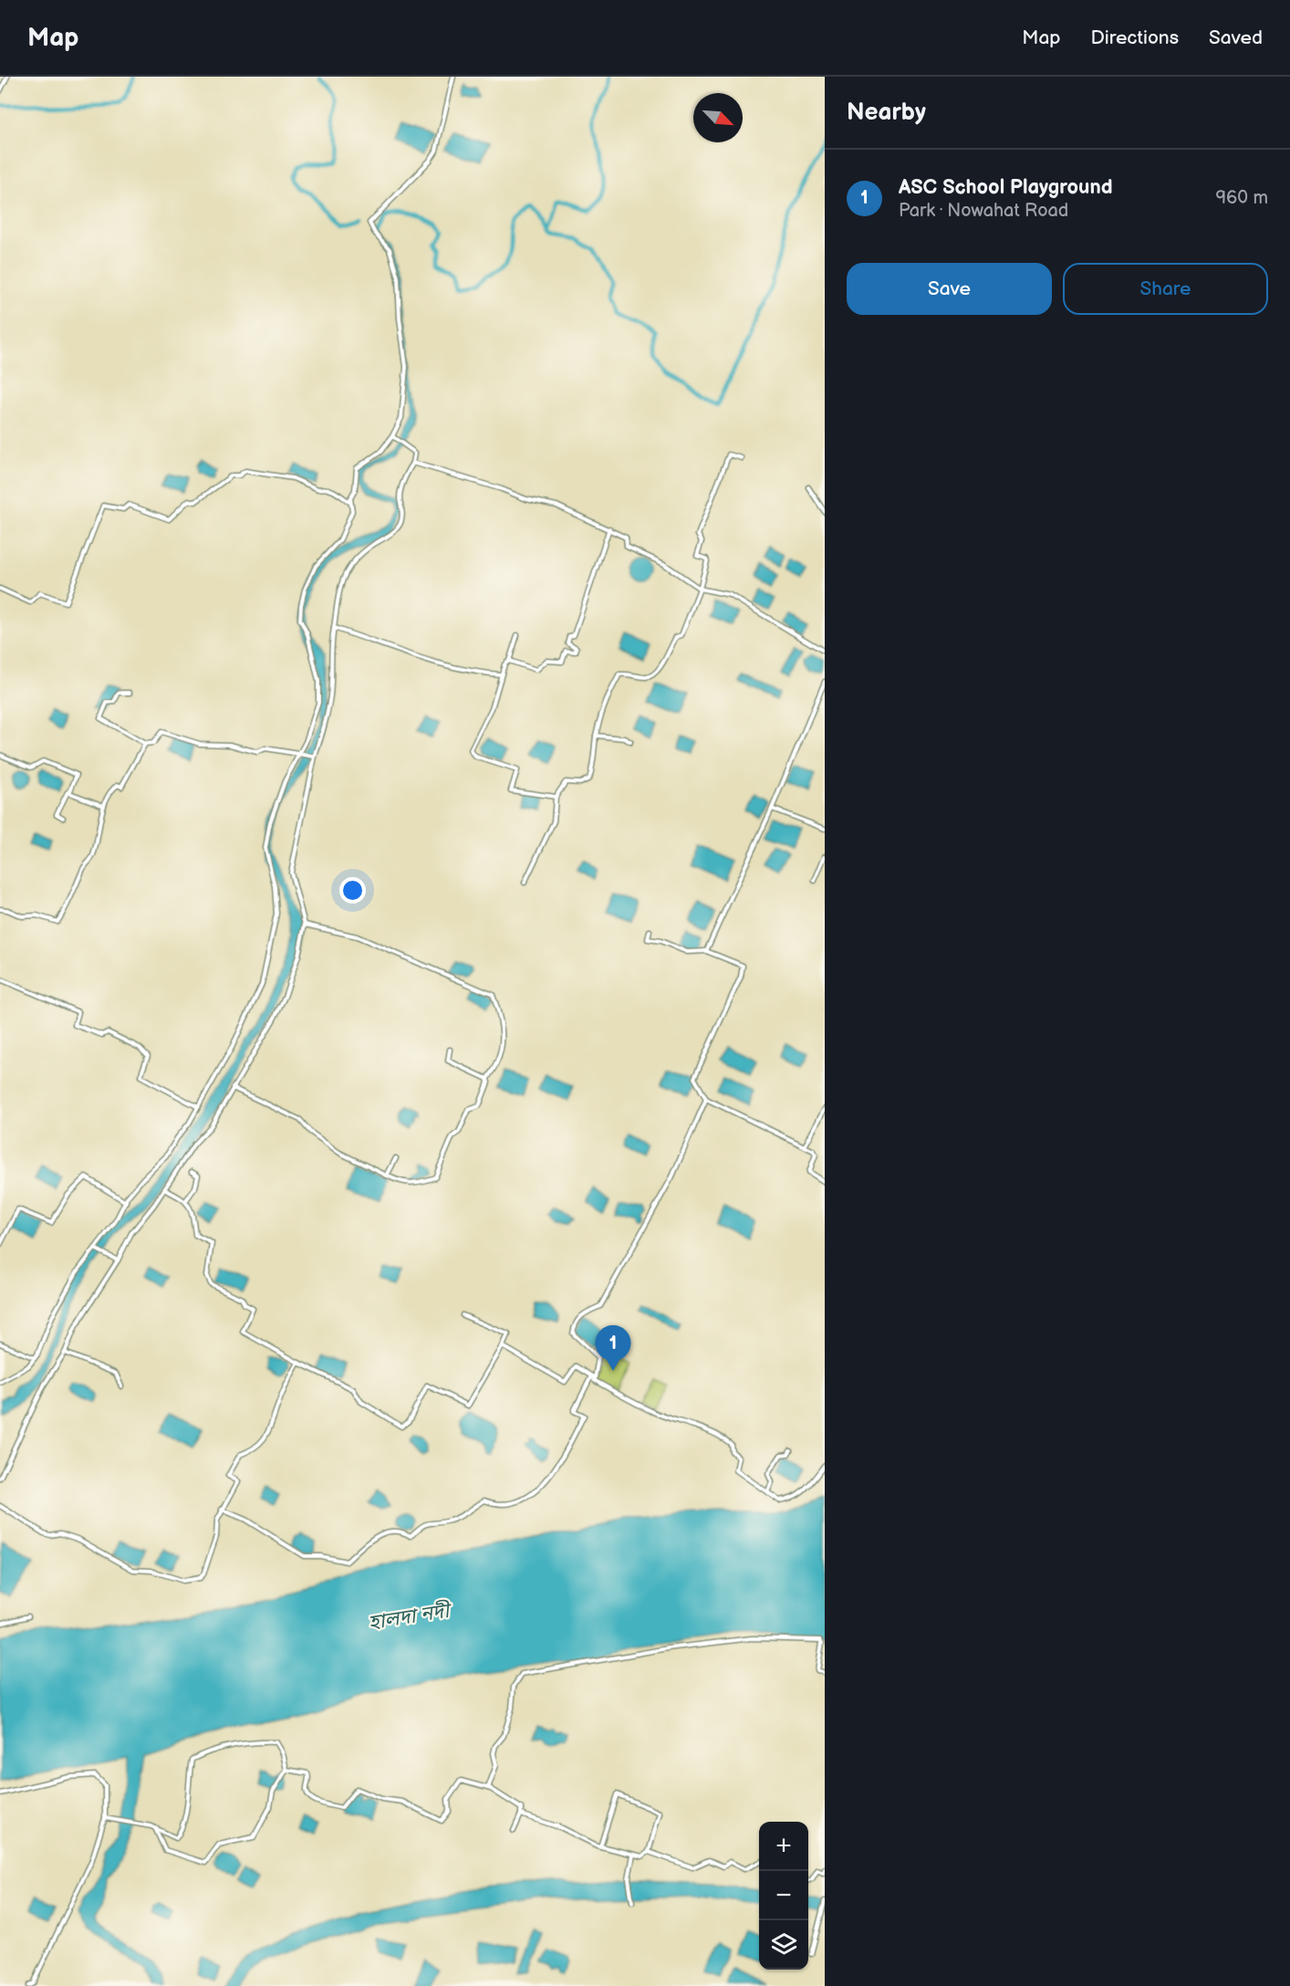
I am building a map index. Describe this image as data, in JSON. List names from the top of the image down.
{
  "water": ["হালদা নদী"],
  "north": "bottom right",
  "page": {
    "header": "Map",
    "nav": ["Map", "Directions", "Saved"],
    "heading": "Nearby",
    "list": [
      {
        "mark": "1",
        "name": "ASC School Playground",
        "note": "Park · Nowahat Road",
        "value": "960 m"
      }
    ],
    "buttons": ["Save", "Share"],
    "pins": "1",
    "map_buttons": ["+", "−"]
  }
}
